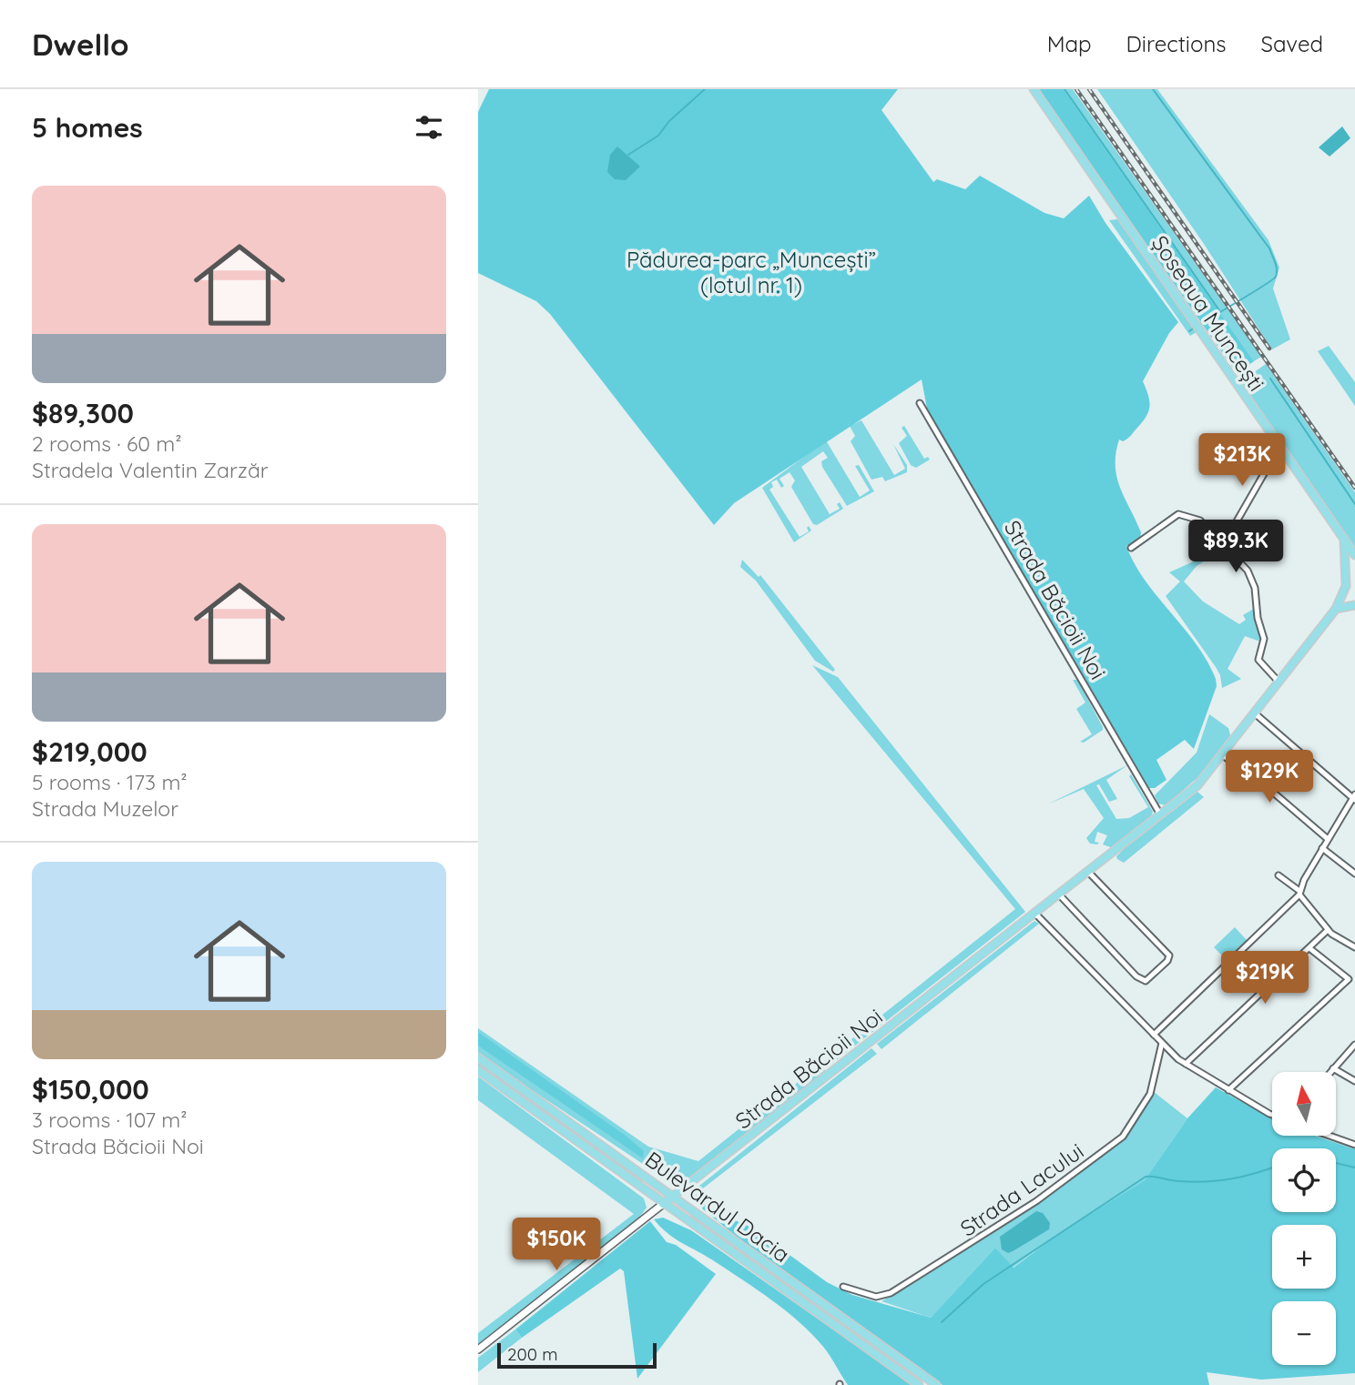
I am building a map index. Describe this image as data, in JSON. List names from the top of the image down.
{
  "streets": {
    "main road": ["Șoseaua Muncești", "Strada Băcioii Noi", "Bulevardul Dacia"],
    "street": ["Strada Lacului"]
  },
  "crossings": [
    ["Șoseaua Muncești", "Strada Băcioii Noi"],
    ["Strada Băcioii Noi", "Bulevardul Dacia"]
  ],
  "parks": ["Pădurea-parc „Muncești” (lotul nr. 1)"],
  "scale_bar": "200 m",
  "north": "top",
  "page": {
    "header": "Dwello",
    "nav": ["Map", "Directions", "Saved"],
    "heading": "5 homes",
    "list": [
      {
        "name": "$89,300",
        "note": "2 rooms · 60 m² · Stradela Valentin Zarzăr"
      },
      {
        "name": "$219,000",
        "note": "5 rooms · 173 m² · Strada Muzelor"
      },
      {
        "name": "$150,000",
        "note": "3 rooms · 107 m² · Strada Băcioii Noi"
      }
    ],
    "price": [
      "$213K",
      "$89.3K",
      "$129K",
      "$219K",
      "$150K"
    ],
    "map_buttons": ["+", "−"],
    "scale": "200 m"
  }
}
